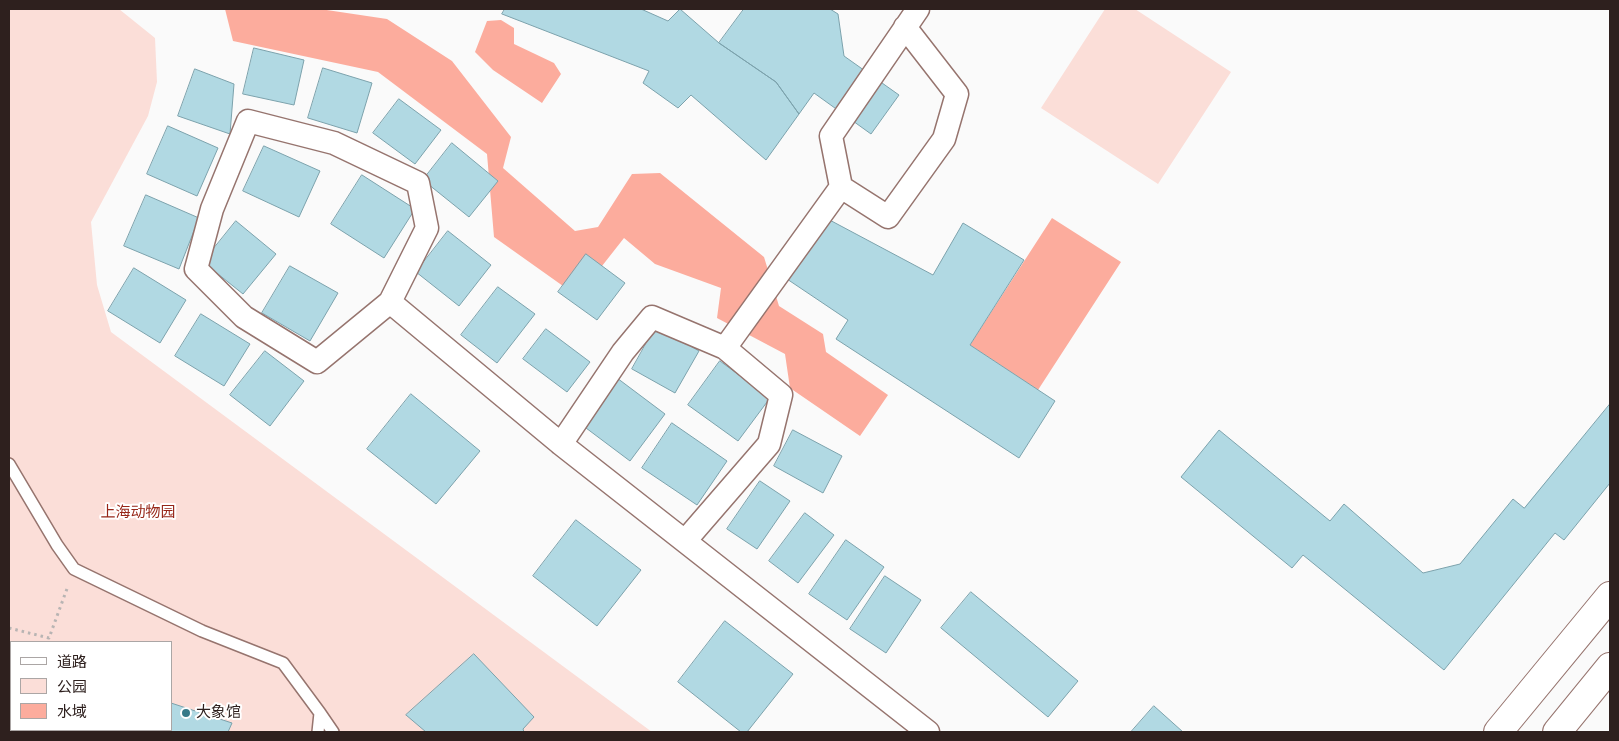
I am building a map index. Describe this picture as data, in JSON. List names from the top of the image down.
{
  "parks": ["上海动物园"],
  "places": ["大象馆"],
  "legend": ["道路", "公园", "水域"]
}
